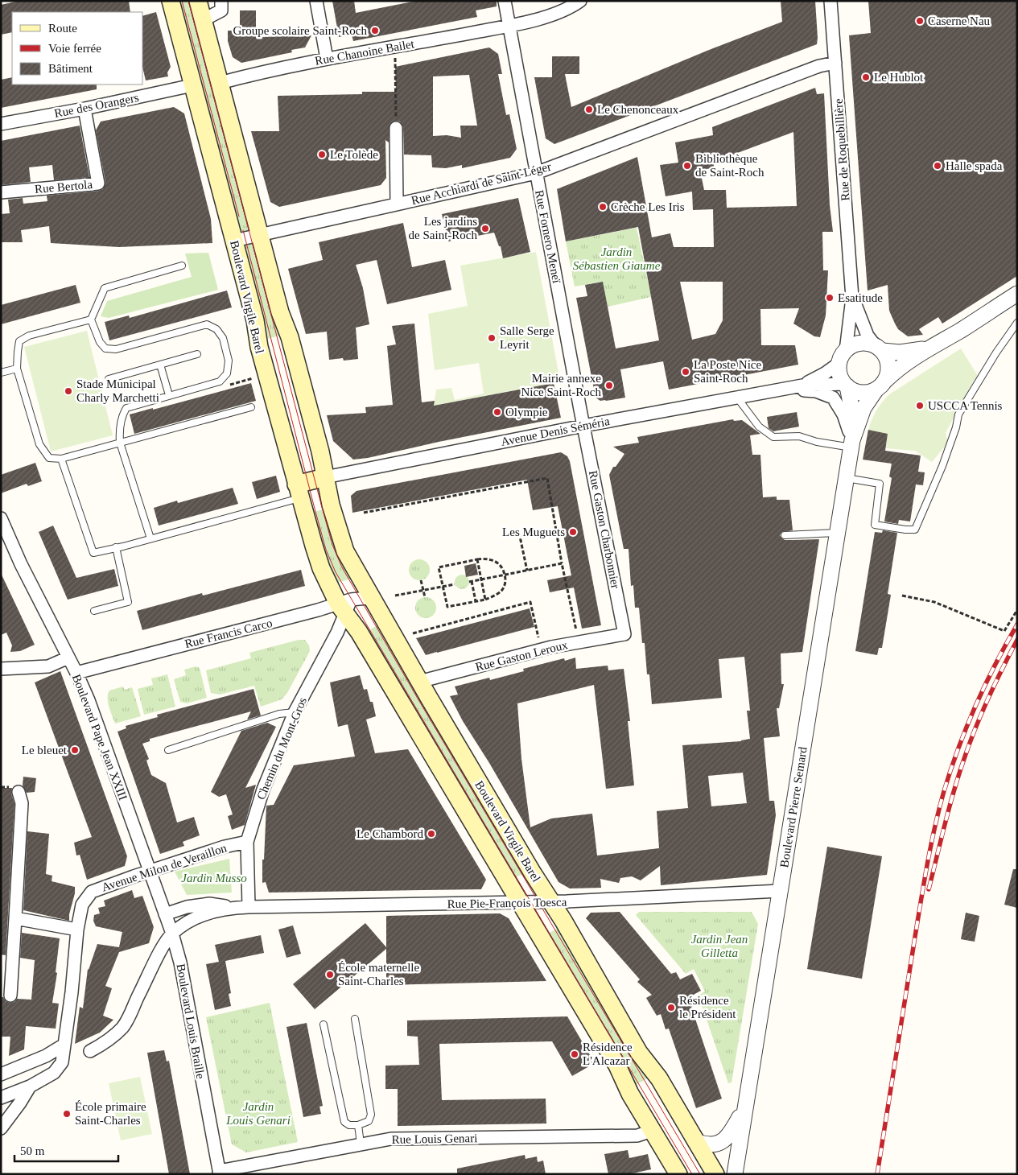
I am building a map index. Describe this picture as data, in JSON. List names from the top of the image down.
{
  "streets": {
    "main road": ["Boulevard Virgile Barel"],
    "street": [
      "Rue Chanoine Bailet",
      "Rue des Orangers",
      "Rue de Roquebillière",
      "Rue Acchiardi de Saint-Léger",
      "Rue Bertola",
      "Rue Fornero Meneï",
      "Avenue Denis Séméria",
      "Rue Gaston Charbonnier",
      "Rue Francis Carco",
      "Rue Gaston Leroux",
      "Boulevard Pape Jean XXIII",
      "Chemin du Mont-Gros",
      "Boulevard Pierre Semard",
      "Avenue Milon de Veraillon",
      "Rue Pie-François Toesca",
      "Boulevard Louis Braille",
      "Rue Louis Genari"
    ]
  },
  "crossings": [
    ["Rue Chanoine Bailet", "Rue Fornero Meneï"],
    ["Rue Chanoine Bailet", "Boulevard Virgile Barel"],
    ["Rue des Orangers", "Rue Bertola"],
    ["Rue des Orangers", "Boulevard Virgile Barel"],
    ["Rue de Roquebillière", "Rue Acchiardi de Saint-Léger"],
    ["Rue de Roquebillière", "Avenue Denis Séméria"],
    ["Rue de Roquebillière", "Boulevard Pierre Semard"],
    ["Rue Acchiardi de Saint-Léger", "Rue Fornero Meneï"],
    ["Rue Acchiardi de Saint-Léger", "Boulevard Virgile Barel"],
    ["Rue Fornero Meneï", "Avenue Denis Séméria"],
    ["Rue Fornero Meneï", "Rue Gaston Charbonnier"],
    ["Boulevard Virgile Barel", "Avenue Denis Séméria"],
    ["Boulevard Virgile Barel", "Rue Francis Carco"],
    ["Boulevard Virgile Barel", "Rue Gaston Leroux"],
    ["Boulevard Virgile Barel", "Chemin du Mont-Gros"],
    ["Boulevard Virgile Barel", "Rue Pie-François Toesca"],
    ["Boulevard Virgile Barel", "Rue Louis Genari"],
    ["Avenue Denis Séméria", "Rue Gaston Charbonnier"],
    ["Avenue Denis Séméria", "Boulevard Pierre Semard"],
    ["Rue Gaston Charbonnier", "Rue Gaston Leroux"],
    ["Rue Francis Carco", "Boulevard Pape Jean XXIII"],
    ["Rue Francis Carco", "Chemin du Mont-Gros"],
    ["Boulevard Pape Jean XXIII", "Avenue Milon de Veraillon"],
    ["Boulevard Pape Jean XXIII", "Boulevard Louis Braille"],
    ["Chemin du Mont-Gros", "Avenue Milon de Veraillon"],
    ["Chemin du Mont-Gros", "Rue Pie-François Toesca"],
    ["Boulevard Pierre Semard", "Rue Pie-François Toesca"],
    ["Avenue Milon de Veraillon", "Boulevard Louis Braille"],
    ["Boulevard Louis Braille", "Rue Louis Genari"]
  ],
  "parks": [
    "Jardin Sébastien Giaume",
    "Jardin Musso",
    "Jardin Jean Gilletta",
    "Jardin Louis Genari"
  ],
  "places": [
    "Caserne Nau",
    "Groupe scolaire Saint-Roch",
    "Le Hublot",
    "Le Chenonceaux",
    "Le Tolède",
    "Bibliothèque de Saint-Roch",
    "Halle spada",
    "Crèche Les Iris",
    "Les jardins de Saint-Roch",
    "Esatitude",
    "Salle Serge Leyrit",
    "La Poste Nice Saint-Roch",
    "Mairie annexe Nice Saint-Roch",
    "Stade Municipal Charly Marchetti",
    "USCCA Tennis",
    "Olympie",
    "Les Muguets",
    "Le bleuet",
    "Le Chambord",
    "École maternelle Saint-Charles",
    "Résidence le Président",
    "Résidence L'Alcazar",
    "École primaire Saint-Charles"
  ],
  "legend": ["Route", "Voie ferrée", "Bâtiment"],
  "scale_bar": "50 m"
}
